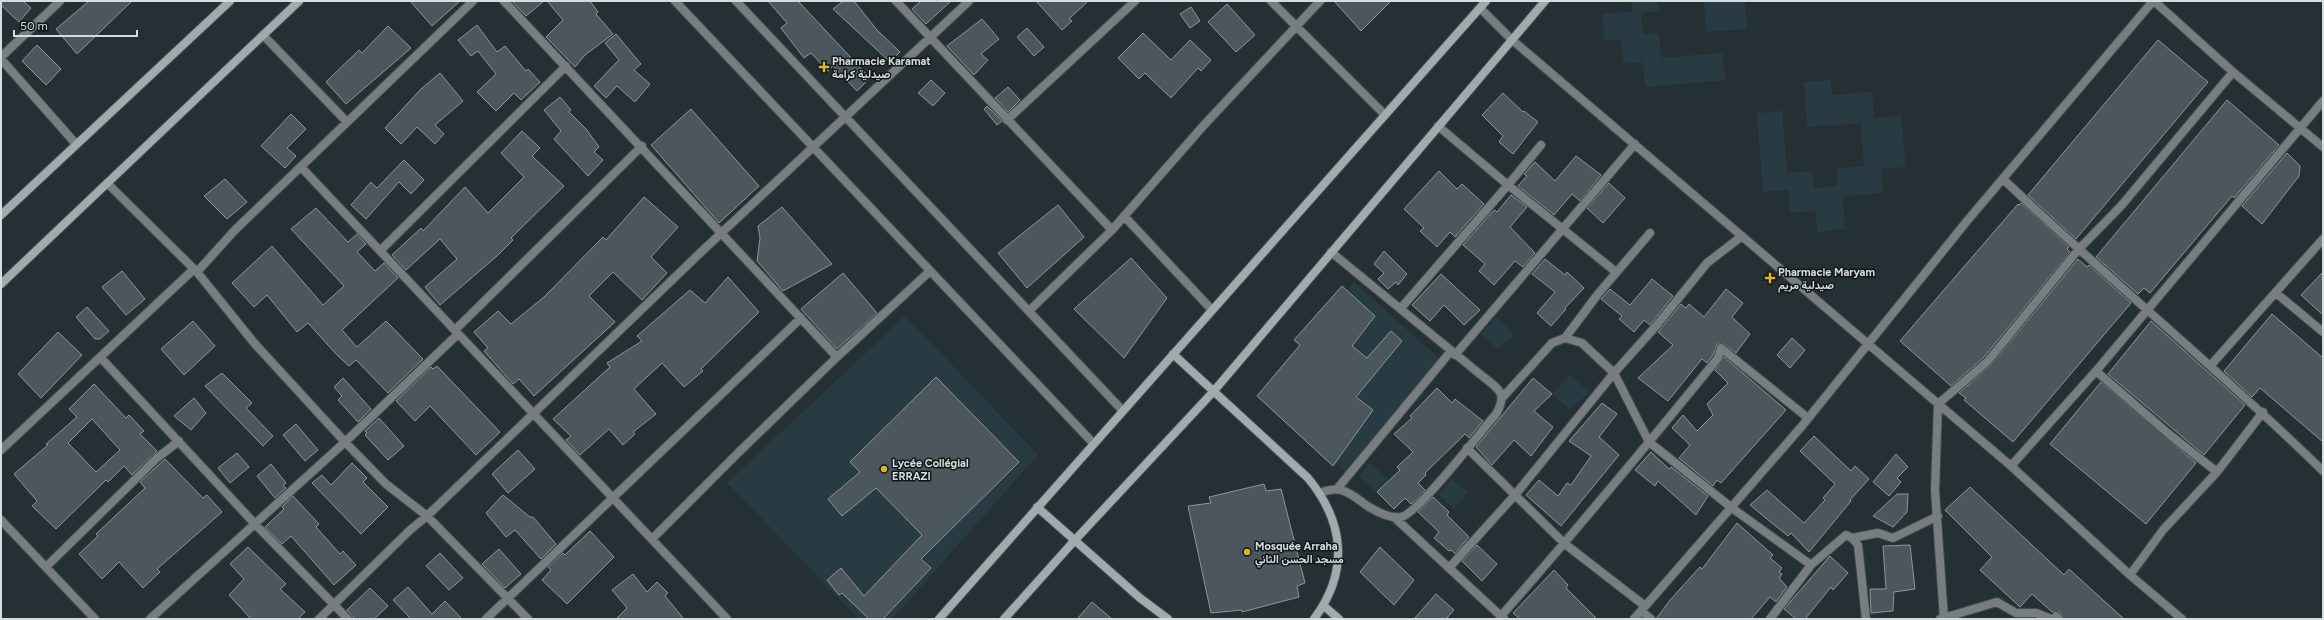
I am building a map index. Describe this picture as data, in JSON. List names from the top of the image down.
{
  "places": {
    "health": ["Pharmacie Karamat صيدلية كرامة", "Pharmacie Maryam صيدلية مريم"],
    "other": ["Lycée Collégial ERRAZI", "Mosquée Arraha مسجد الحسن الثاني"]
  },
  "scale_bar": "50 m"
}
